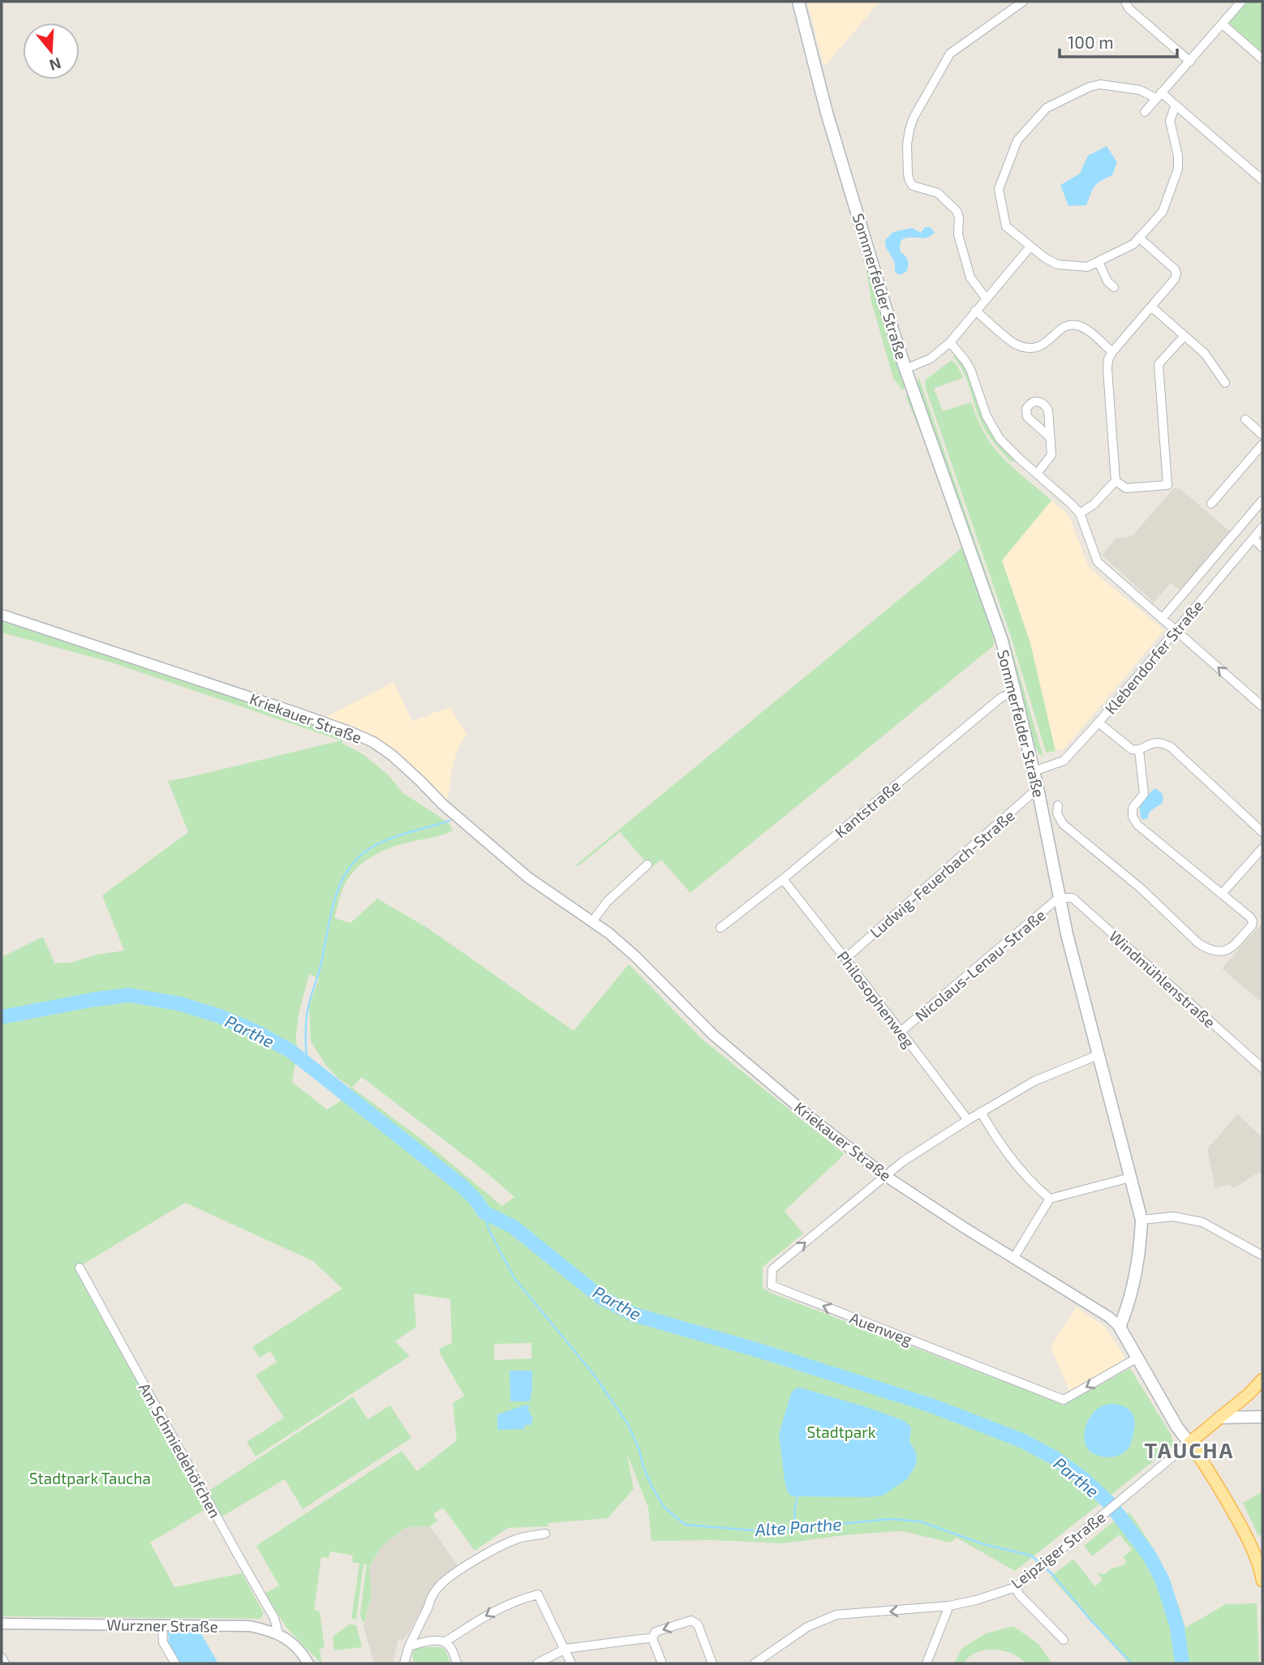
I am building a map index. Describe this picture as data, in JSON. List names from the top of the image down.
{
  "streets": {
    "main road": ["Sommerfelder Straße", "Leipziger Straße"],
    "street": [
      "Klebendorfer Straße",
      "Kriekauer Straße",
      "Kantstraße",
      "Ludwig-Feuerbach-Straße",
      "Nicolaus-Lenau-Straße",
      "Windmühlenstraße",
      "Philosophenweg",
      "Auenweg",
      "Am Schmiedehöfchen",
      "Wurzner Straße"
    ]
  },
  "crossings": [
    ["Sommerfelder Straße", "Klebendorfer Straße"],
    ["Sommerfelder Straße", "Kriekauer Straße"],
    ["Sommerfelder Straße", "Kantstraße"],
    ["Sommerfelder Straße", "Ludwig-Feuerbach-Straße"],
    ["Sommerfelder Straße", "Nicolaus-Lenau-Straße"],
    ["Sommerfelder Straße", "Windmühlenstraße"],
    ["Kriekauer Straße", "Auenweg"],
    ["Kantstraße", "Philosophenweg"],
    ["Ludwig-Feuerbach-Straße", "Philosophenweg"],
    ["Nicolaus-Lenau-Straße", "Windmühlenstraße"],
    ["Nicolaus-Lenau-Straße", "Philosophenweg"],
    ["Am Schmiedehöfchen", "Wurzner Straße"]
  ],
  "districts": ["TAUCHA"],
  "water": ["Parthe", "Alte Parthe"],
  "parks": ["Stadtpark", "Stadtpark Taucha"],
  "scale_bar": "100 m",
  "north": "bottom"
}
